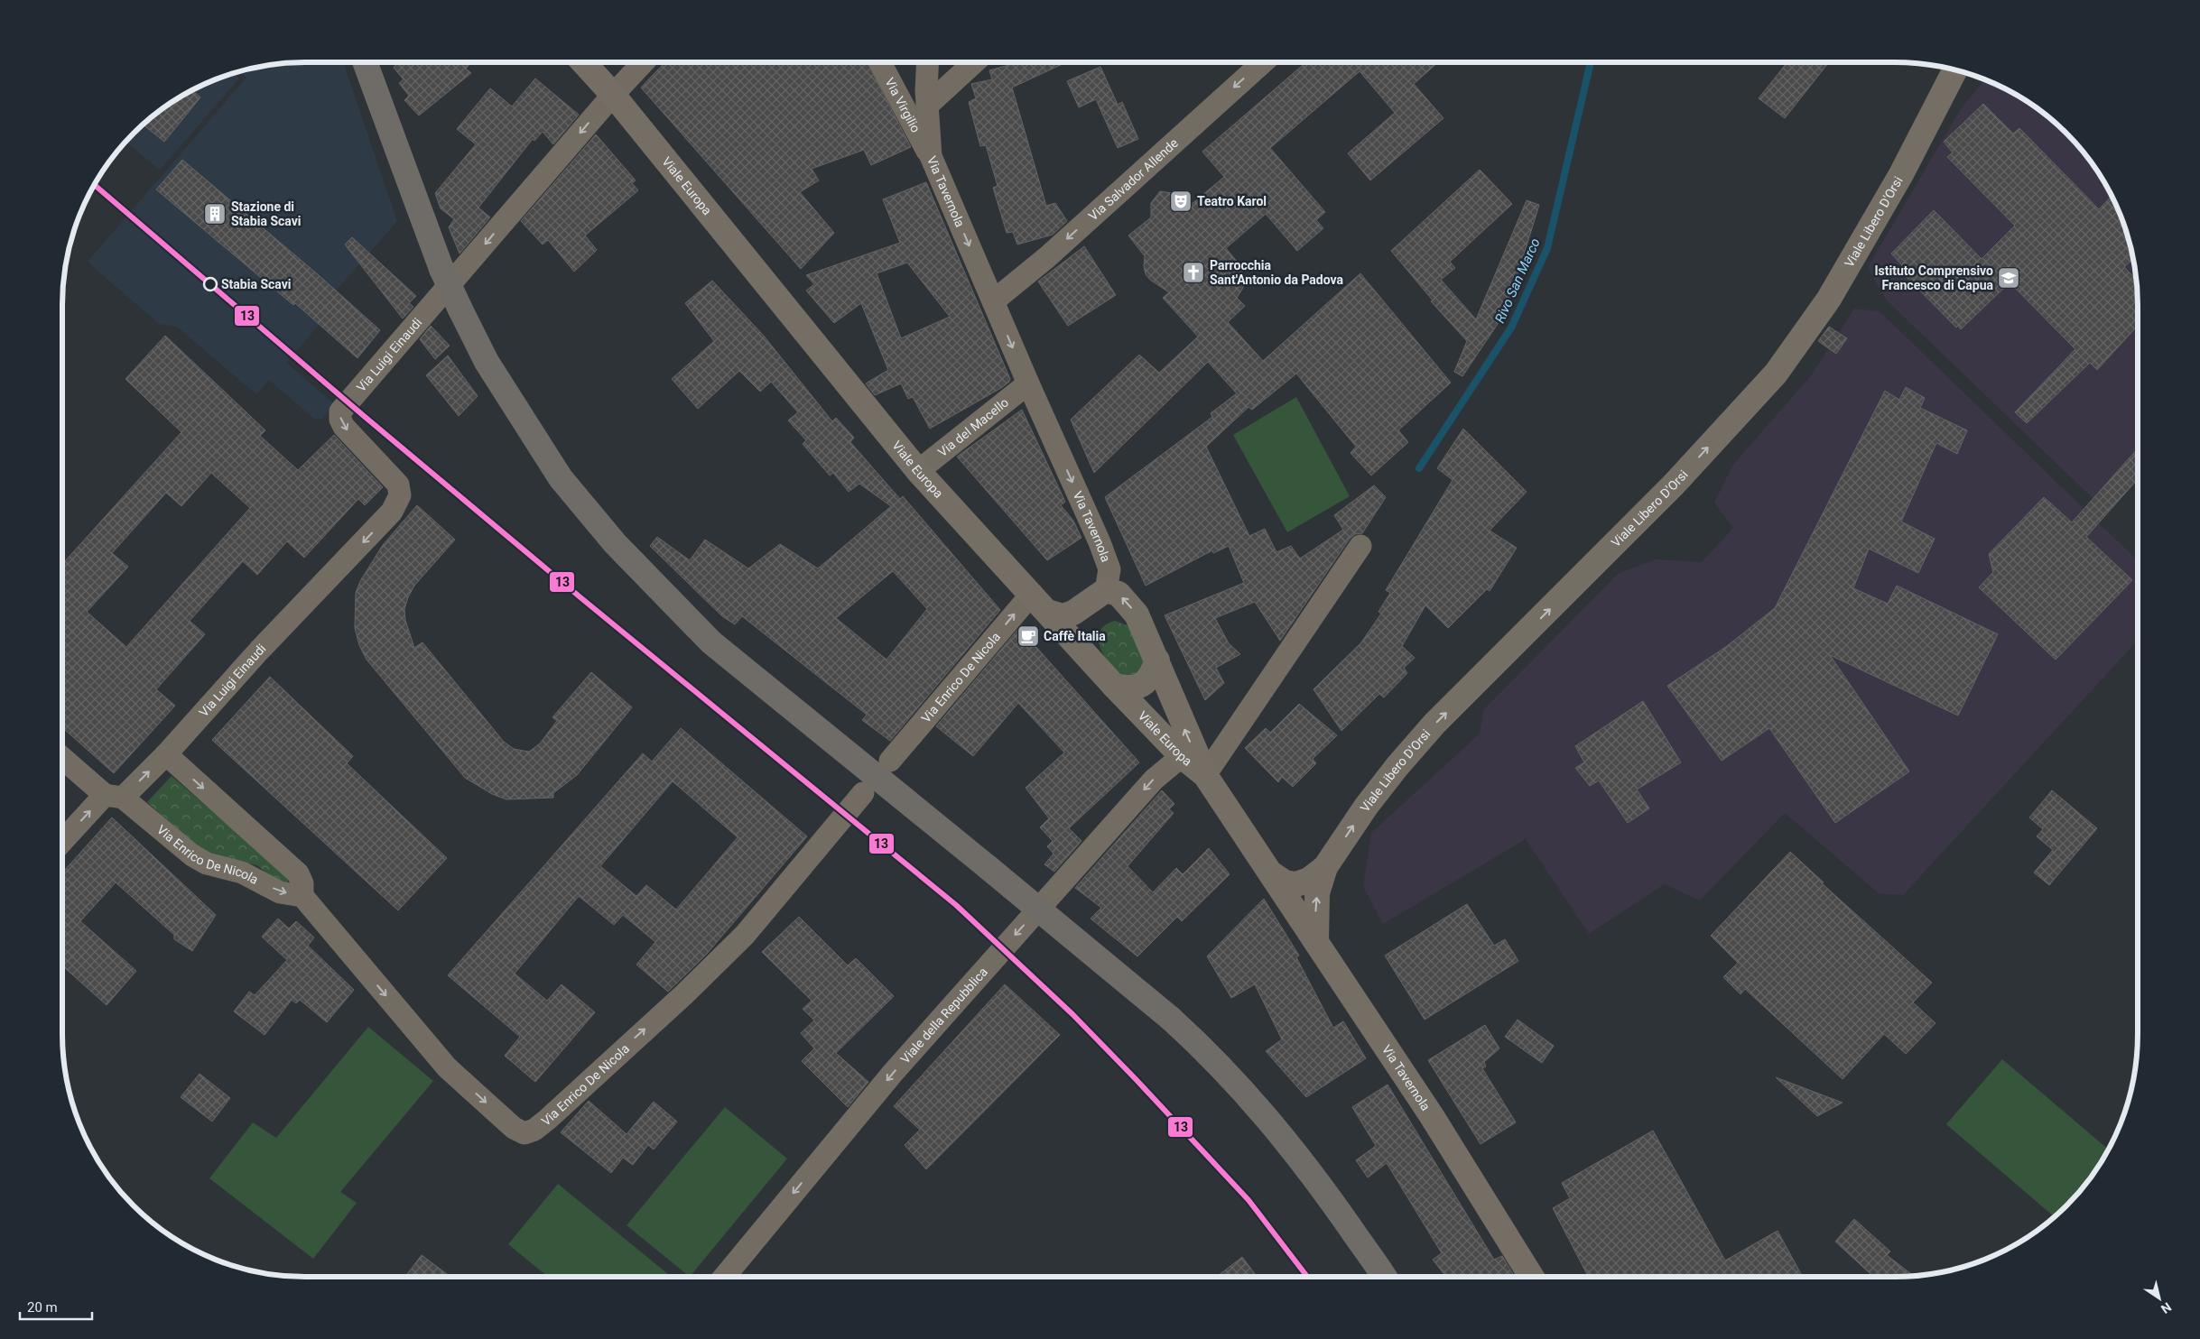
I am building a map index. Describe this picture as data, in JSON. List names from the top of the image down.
{
  "streets": {
    "main road": ["Viale Europa", "Via Tavernola", "Viale Libero D'Orsi"],
    "street": [
      "Via Virgilio",
      "Via Salvador Allende",
      "Via Luigi Einaudi",
      "Via del Macello",
      "Via Enrico De Nicola",
      "Viale della Repubblica"
    ]
  },
  "crossings": [
    ["Via Virgilio", "Via Tavernola"],
    ["Via Salvador Allende", "Via Tavernola"],
    ["Viale Europa", "Via Tavernola"],
    ["Viale Europa", "Viale Libero D'Orsi"],
    ["Viale Europa", "Via Luigi Einaudi"],
    ["Viale Europa", "Via del Macello"],
    ["Viale Europa", "Via Enrico De Nicola"],
    ["Viale Europa", "Viale della Repubblica"],
    ["Via Tavernola", "Viale Libero D'Orsi"],
    ["Via Tavernola", "Via del Macello"],
    ["Via Luigi Einaudi", "Via Enrico De Nicola"]
  ],
  "one_way": [
    "Via Salvador Allende",
    "Via Tavernola",
    "Viale Libero D'Orsi",
    "Via Luigi Einaudi",
    "Viale della Repubblica"
  ],
  "water": ["Rivo San Marco"],
  "places": {
    "theatre": ["Teatro Karol"],
    "building": ["Stazione di Stabia Scavi"],
    "church": ["Parrocchia Sant'Antonio da Padova"],
    "school or university": ["Istituto Comprensivo Francesco di Capua"],
    "other": ["Stabia Scavi"],
    "cafe": ["Caffè Italia"]
  },
  "lines": ["transit line 13"],
  "scale_bar": "20 m",
  "north": "bottom right"
}
